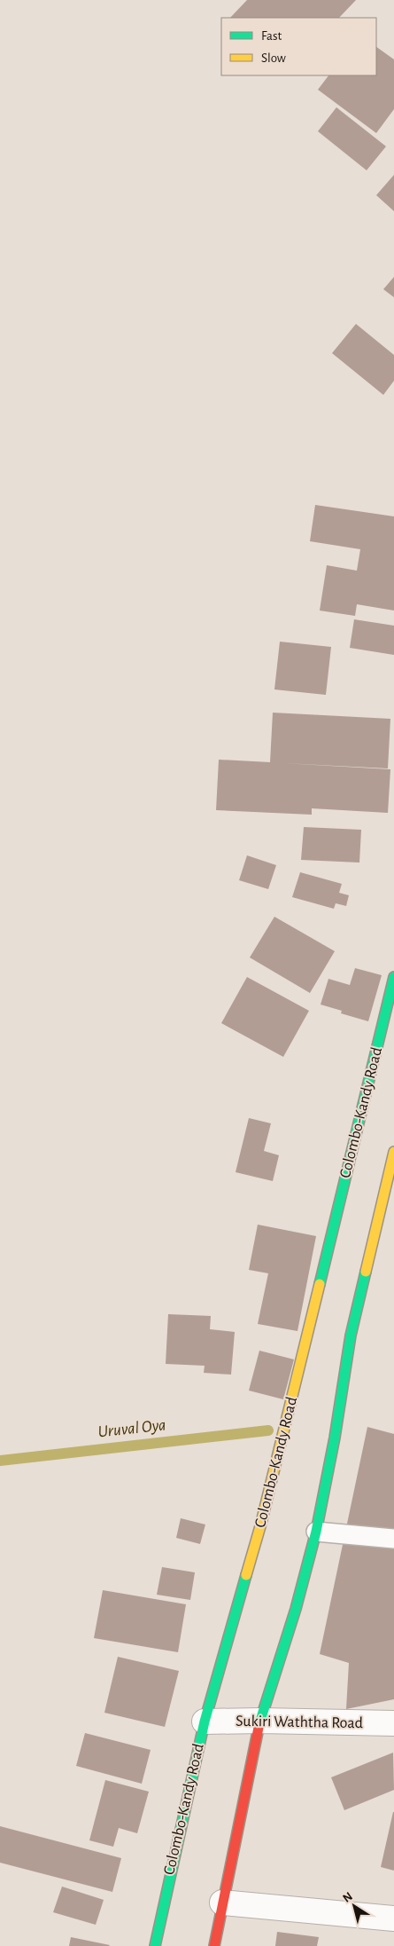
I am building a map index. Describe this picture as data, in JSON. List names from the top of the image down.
{
  "streets": {
    "highway": ["Colombo-Kandy Road"],
    "street": ["Sukiri Waththa Road"]
  },
  "crossings": [
    ["Colombo-Kandy Road", "Sukiri Waththa Road"]
  ],
  "water": ["Uruval Oya"],
  "legend": ["Fast", "Slow"],
  "north": "top left"
}
